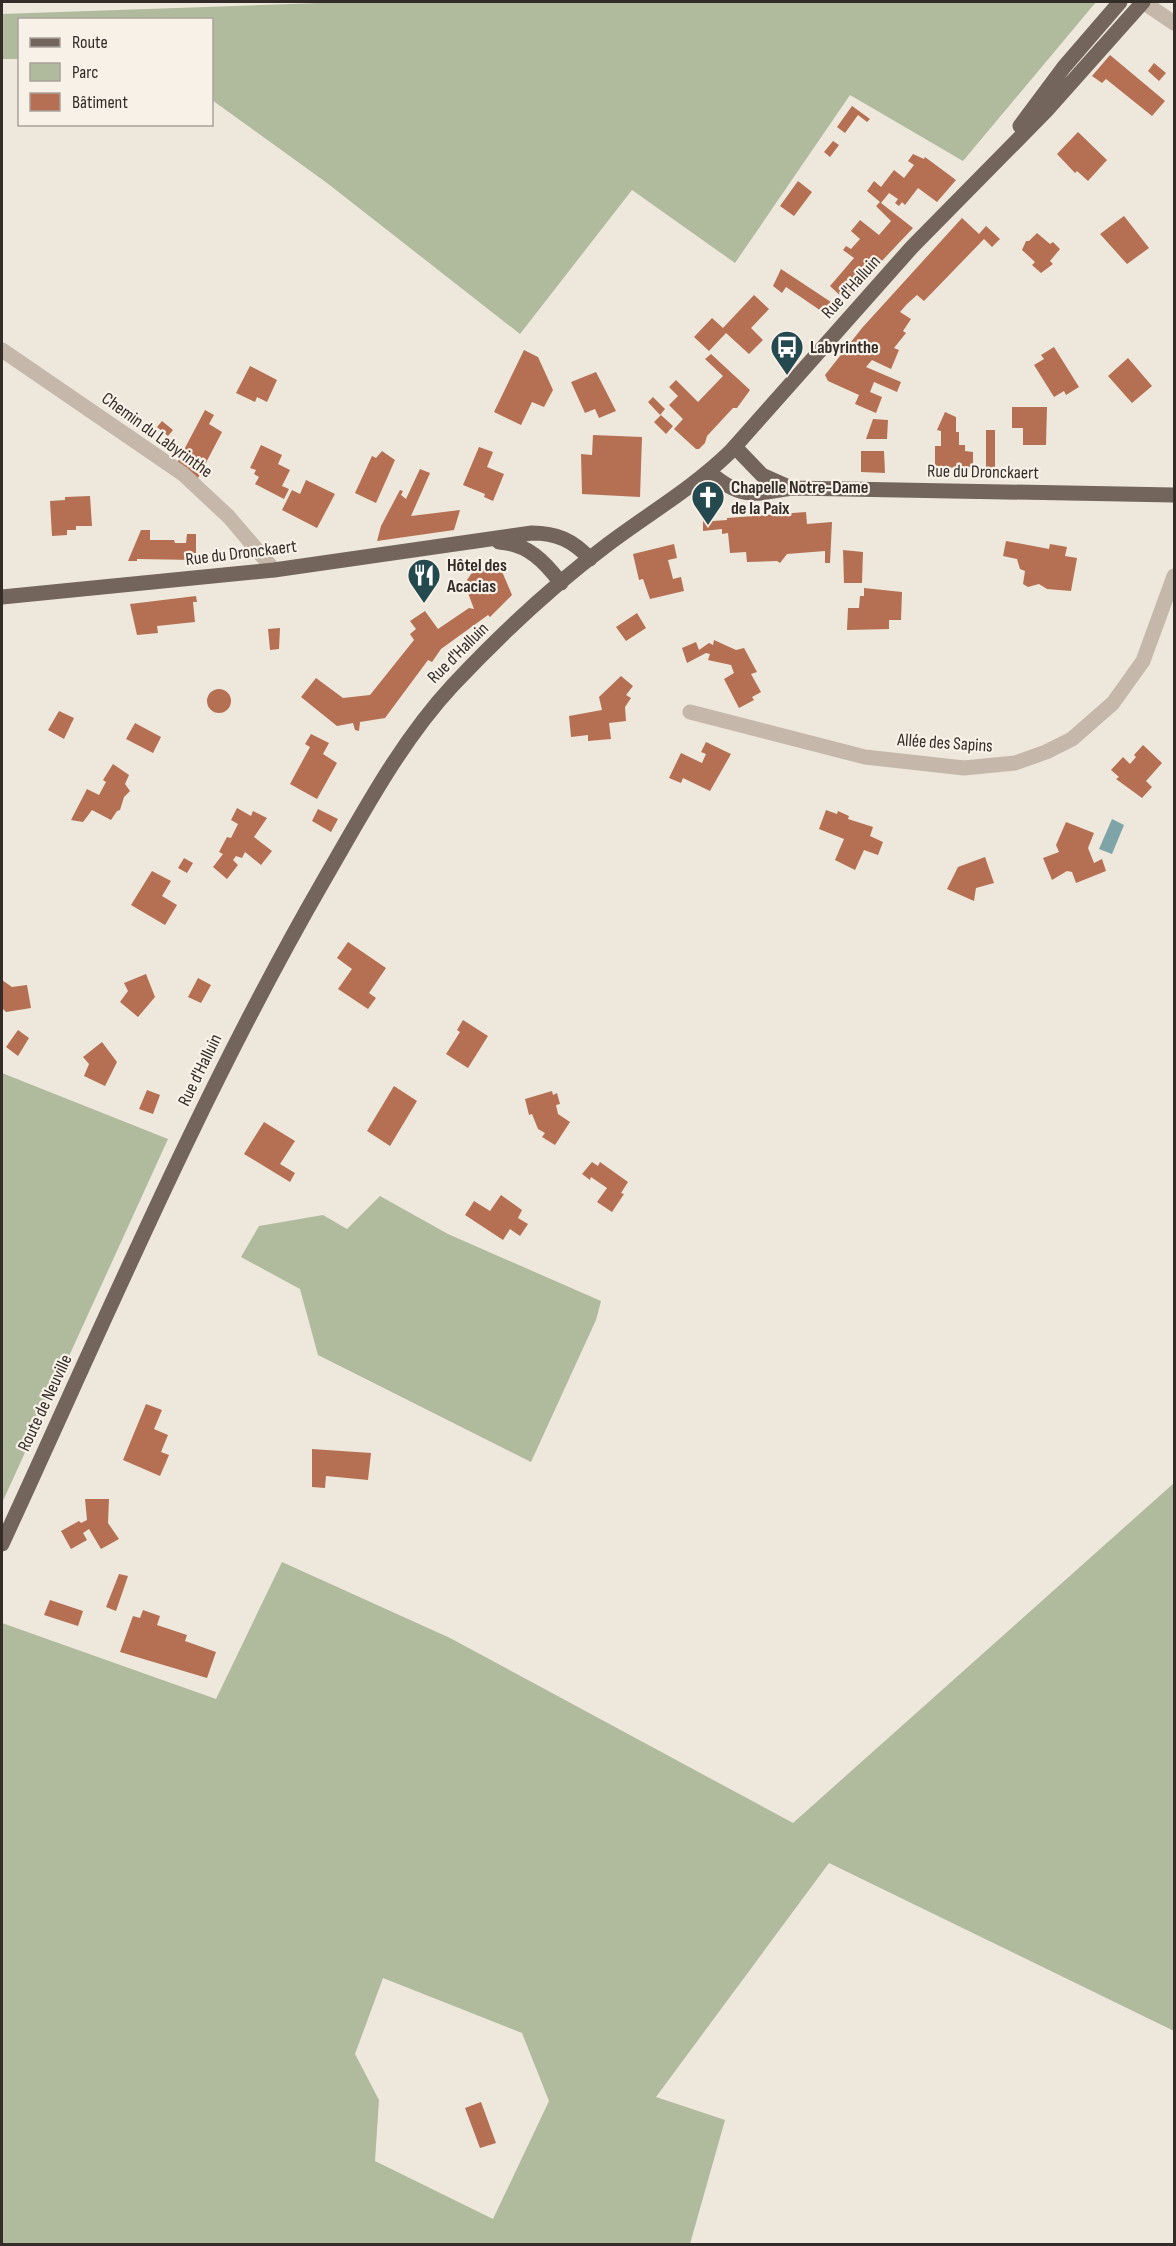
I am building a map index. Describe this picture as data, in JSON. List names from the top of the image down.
{
  "streets": {
    "main road": ["Rue d'Halluin", "Rue du Dronckaert", "Route de Neuville"],
    "street": ["Chemin du Labyrinthe", "Allée des Sapins"]
  },
  "crossings": [
    ["Rue d'Halluin", "Rue du Dronckaert"],
    ["Rue d'Halluin", "Route de Neuville"],
    ["Chemin du Labyrinthe", "Rue du Dronckaert"]
  ],
  "places": {
    "bus stop": ["Labyrinthe"],
    "church": ["Chapelle Notre-Dame de la Paix"],
    "restaurant": ["Hôtel des Acacias"]
  },
  "legend": ["Route", "Parc", "Bâtiment"]
}
